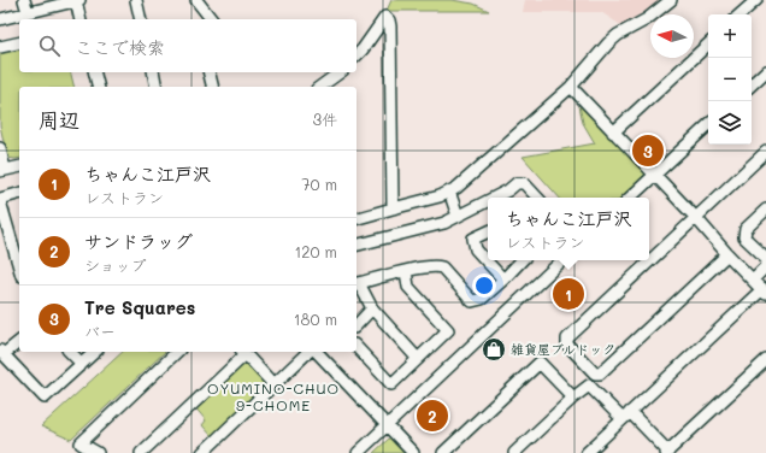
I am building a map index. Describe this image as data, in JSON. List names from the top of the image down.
{
  "districts": ["OYUMINO-CHUO 9-CHOME"],
  "places": {
    "shop": ["雑貨屋ブルドック"]
  },
  "north": "left",
  "page": {
    "map_buttons": ["+", "−"],
    "search": "ここで検索",
    "heading": ["周辺", "3件"],
    "pins": ["3", "1", "2"],
    "list": [
      {
        "mark": "1",
        "name": "ちゃんこ江戸沢",
        "note": "レストラン",
        "value": "70 m"
      },
      {
        "mark": "2",
        "name": "サンドラッグ",
        "note": "ショップ",
        "value": "120 m"
      },
      {
        "mark": "3",
        "name": "Tre Squares",
        "note": "バー",
        "value": "180 m"
      }
    ],
    "popup": ["ちゃんこ江戸沢", "レストラン"]
  }
}
